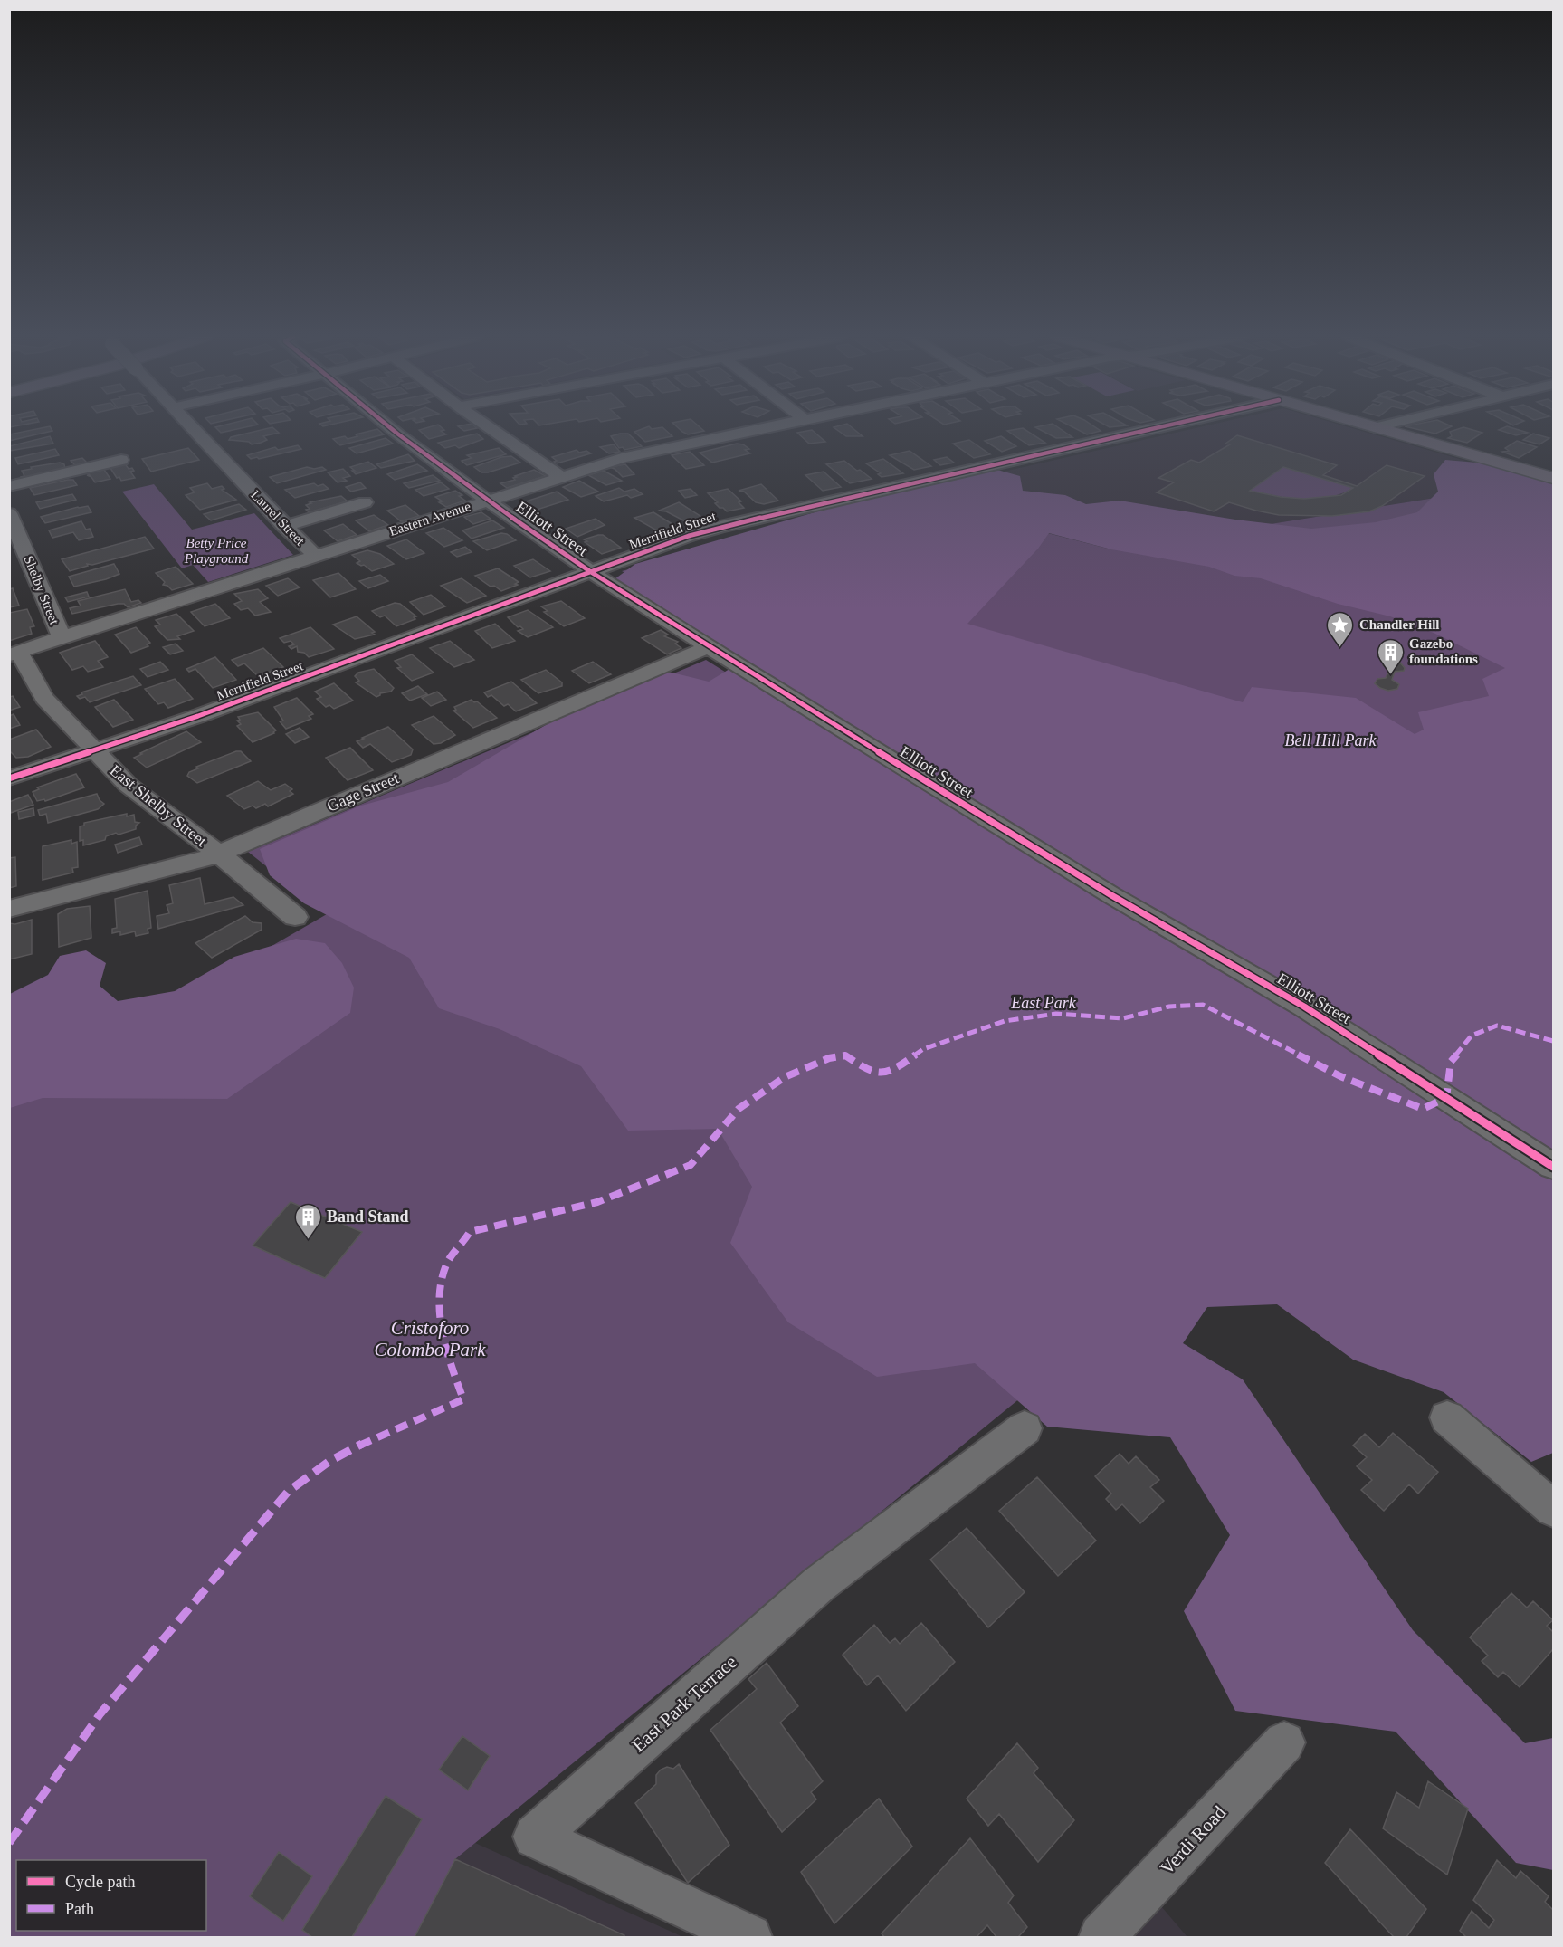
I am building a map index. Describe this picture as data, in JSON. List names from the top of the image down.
{
  "streets": {
    "street": [
      "Laurel Street",
      "Eastern Avenue",
      "Elliott Street",
      "Merrifield Street",
      "Shelby Street",
      "Gage Street",
      "East Shelby Street",
      "East Park Terrace",
      "Verdi Road"
    ]
  },
  "crossings": [
    ["Laurel Street", "Eastern Avenue"],
    ["Eastern Avenue", "Elliott Street"],
    ["Eastern Avenue", "Shelby Street"],
    ["Eastern Avenue", "East Shelby Street"],
    ["Elliott Street", "Merrifield Street"],
    ["Elliott Street", "Gage Street"],
    ["Merrifield Street", "East Shelby Street"],
    ["Gage Street", "East Shelby Street"]
  ],
  "parks": [
    "Betty Price Playground",
    "Bell Hill Park",
    "East Park",
    "Cristoforo Colombo Park"
  ],
  "places": {
    "place": ["Chandler Hill"],
    "building": ["Gazebo foundations", "Band Stand"]
  },
  "legend": ["Cycle path", "Path"]
}
